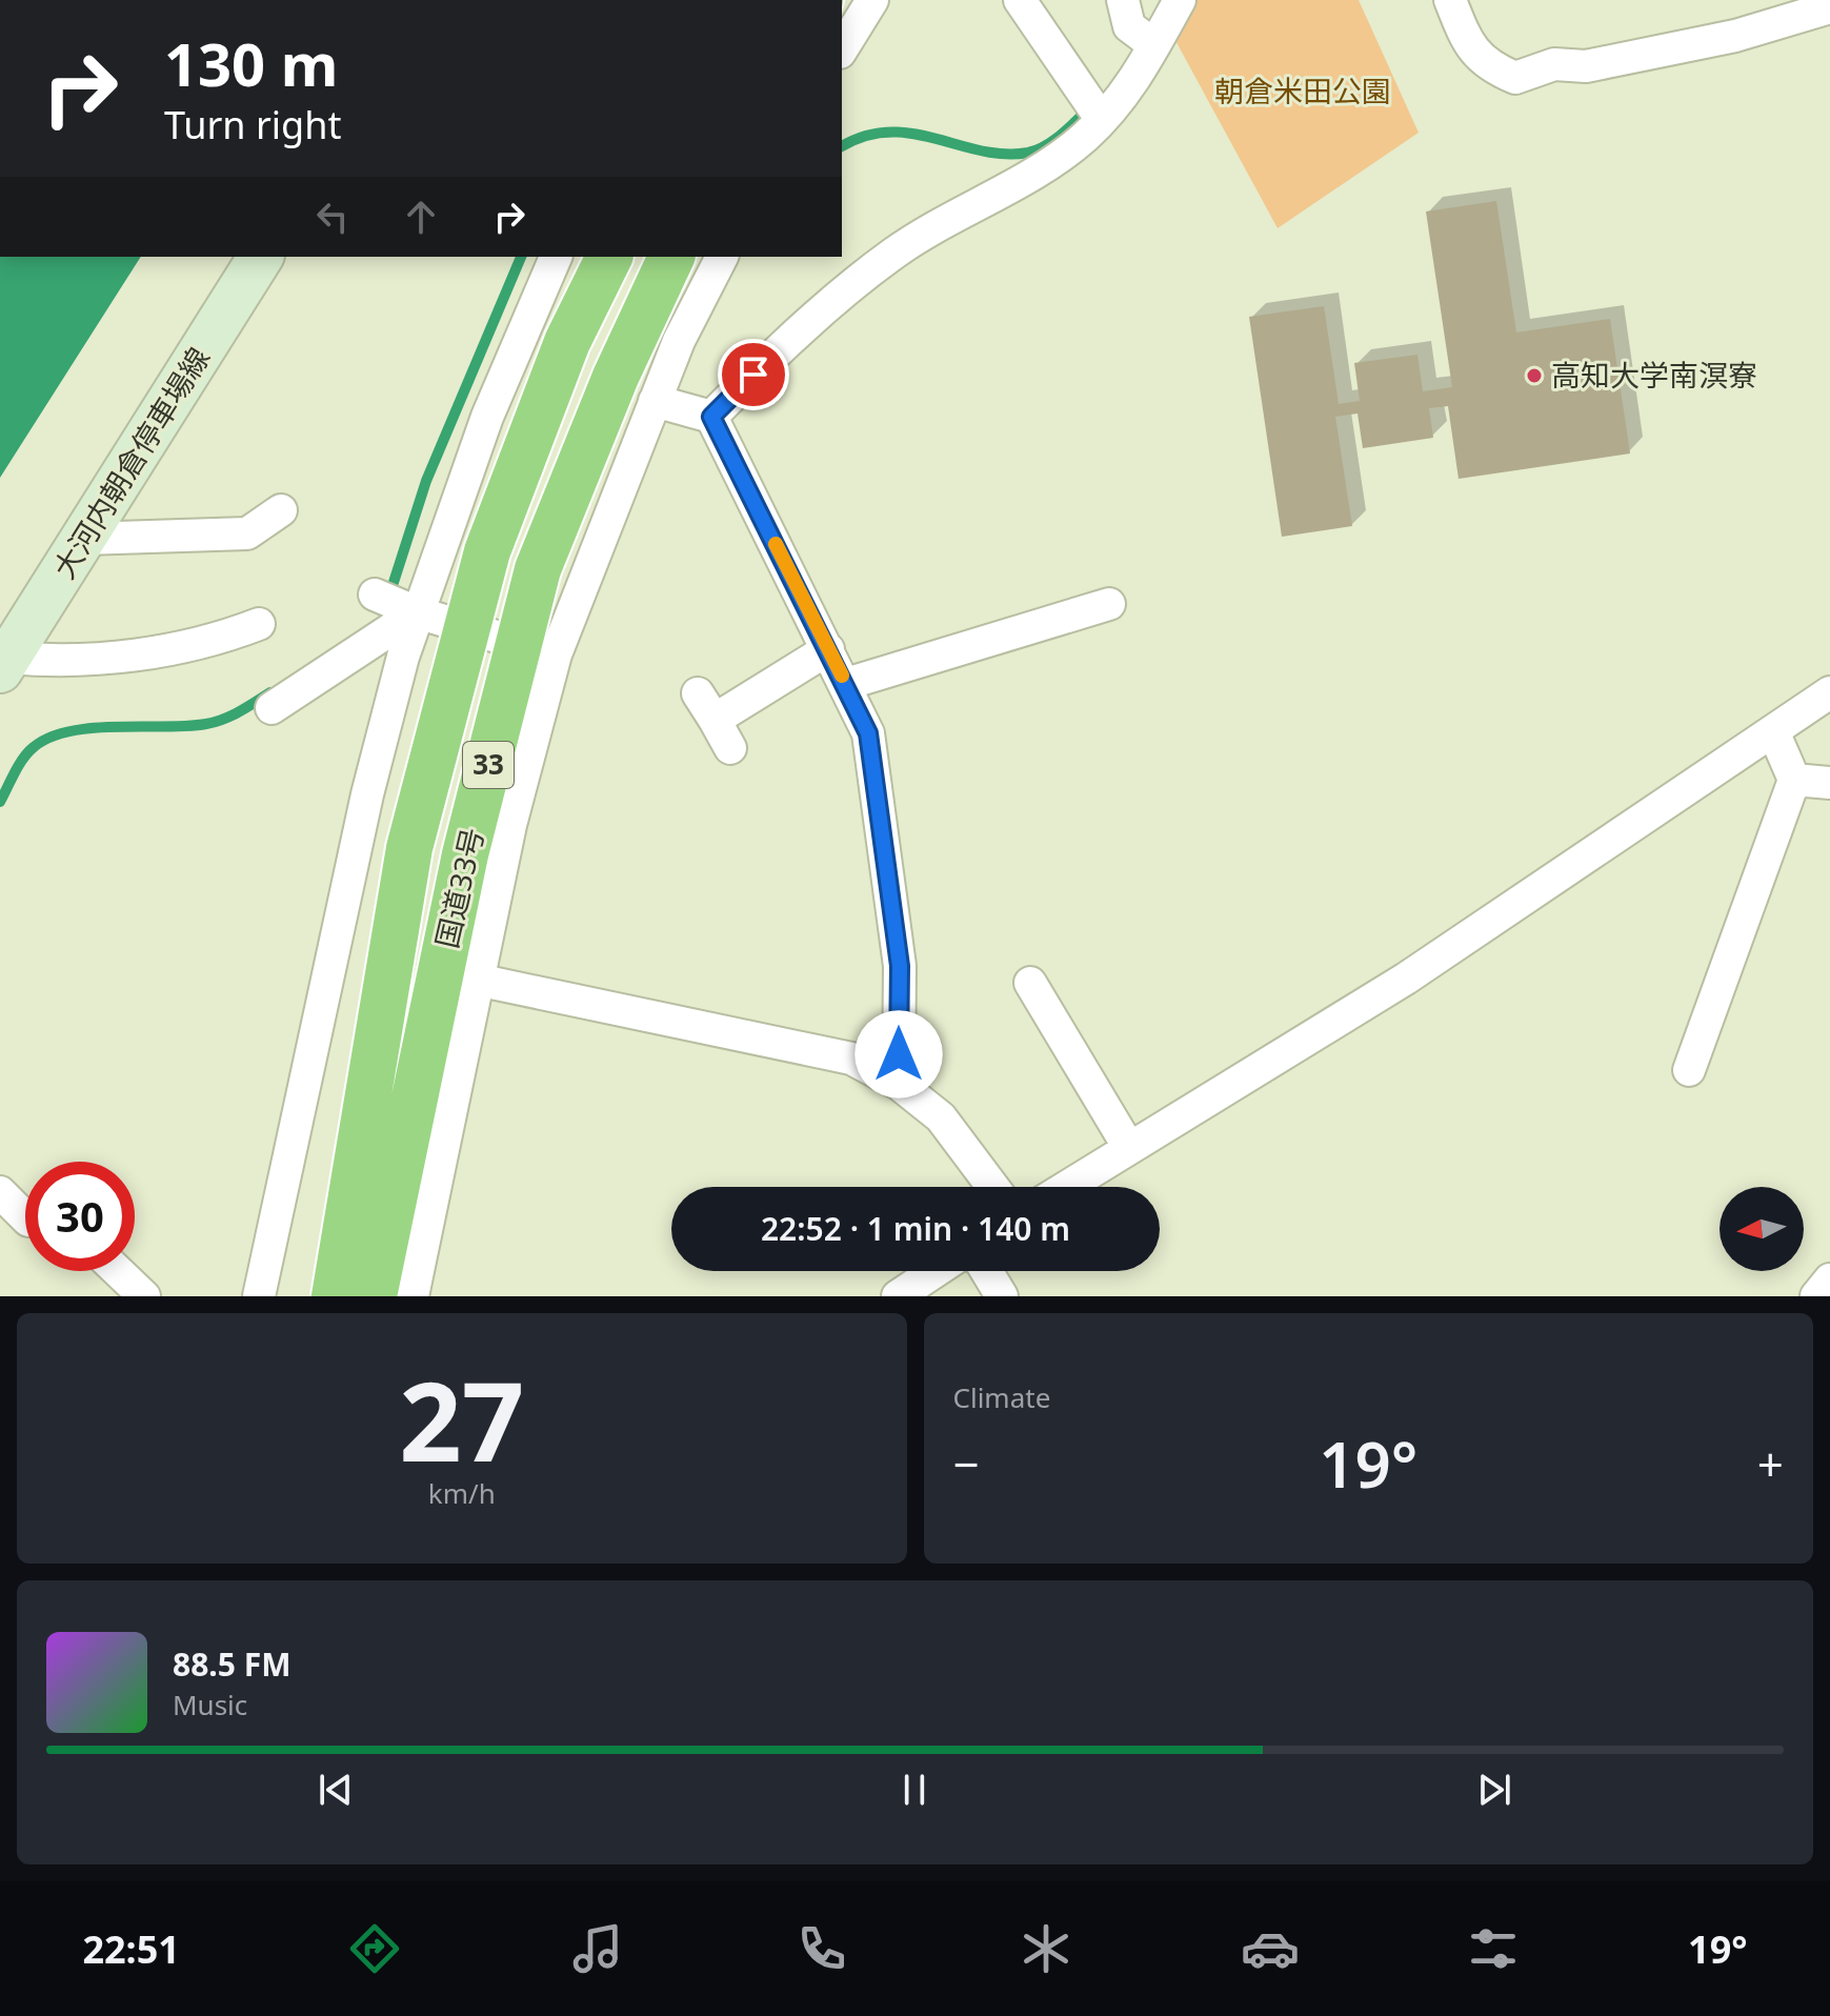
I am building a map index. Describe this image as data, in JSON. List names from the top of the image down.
{
  "streets": {
    "highway": ["33", "国道33号"],
    "main road": ["大河内朝倉停車場線"]
  },
  "parks": ["朝倉米田公園"],
  "places": ["高知大学南溟寮"],
  "north": "left",
  "page": {
    "turn": ["130 m", "Turn right"],
    "limit": "30",
    "trip": "22:52 · 1 min · 140 m",
    "tile": [
      ["27", "km/h"],
      "Climate"
    ],
    "heat": ["−", "19°", "+"],
    "song": ["88.5 FM", "Music"],
    "tabs": ["22:51", "19°"]
  }
}
